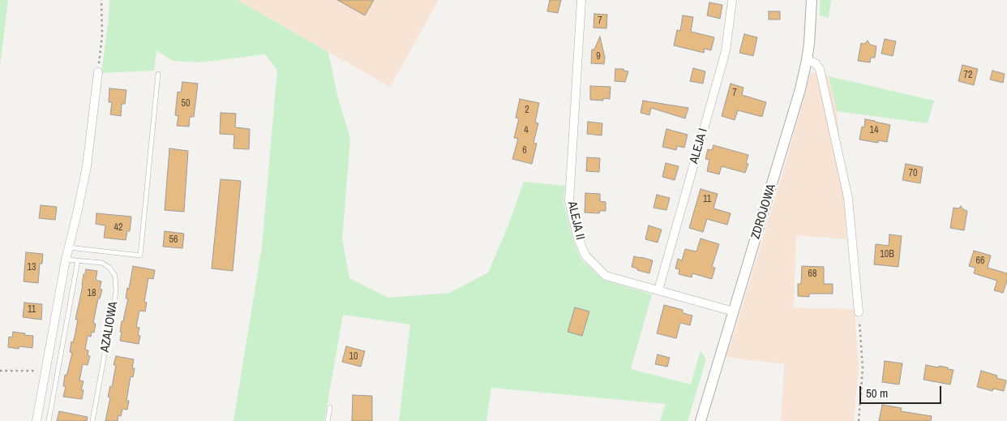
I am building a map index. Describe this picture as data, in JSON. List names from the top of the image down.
{
  "streets": {
    "street": ["ALEJA I", "ZDROJOWA", "ALEJA II"],
    "lane": ["AZALIOWA"]
  },
  "crossings": [
    ["ALEJA I", "ALEJA II"],
    ["ZDROJOWA", "ALEJA II"]
  ],
  "house_numbers": [
    "7",
    "9",
    "72",
    "7",
    "50",
    "2",
    "4",
    "14",
    "6",
    "70",
    "11",
    "42",
    "56",
    "10B",
    "66",
    "13",
    "68",
    "18",
    "11",
    "10"
  ],
  "scale_bar": "50 m"
}
